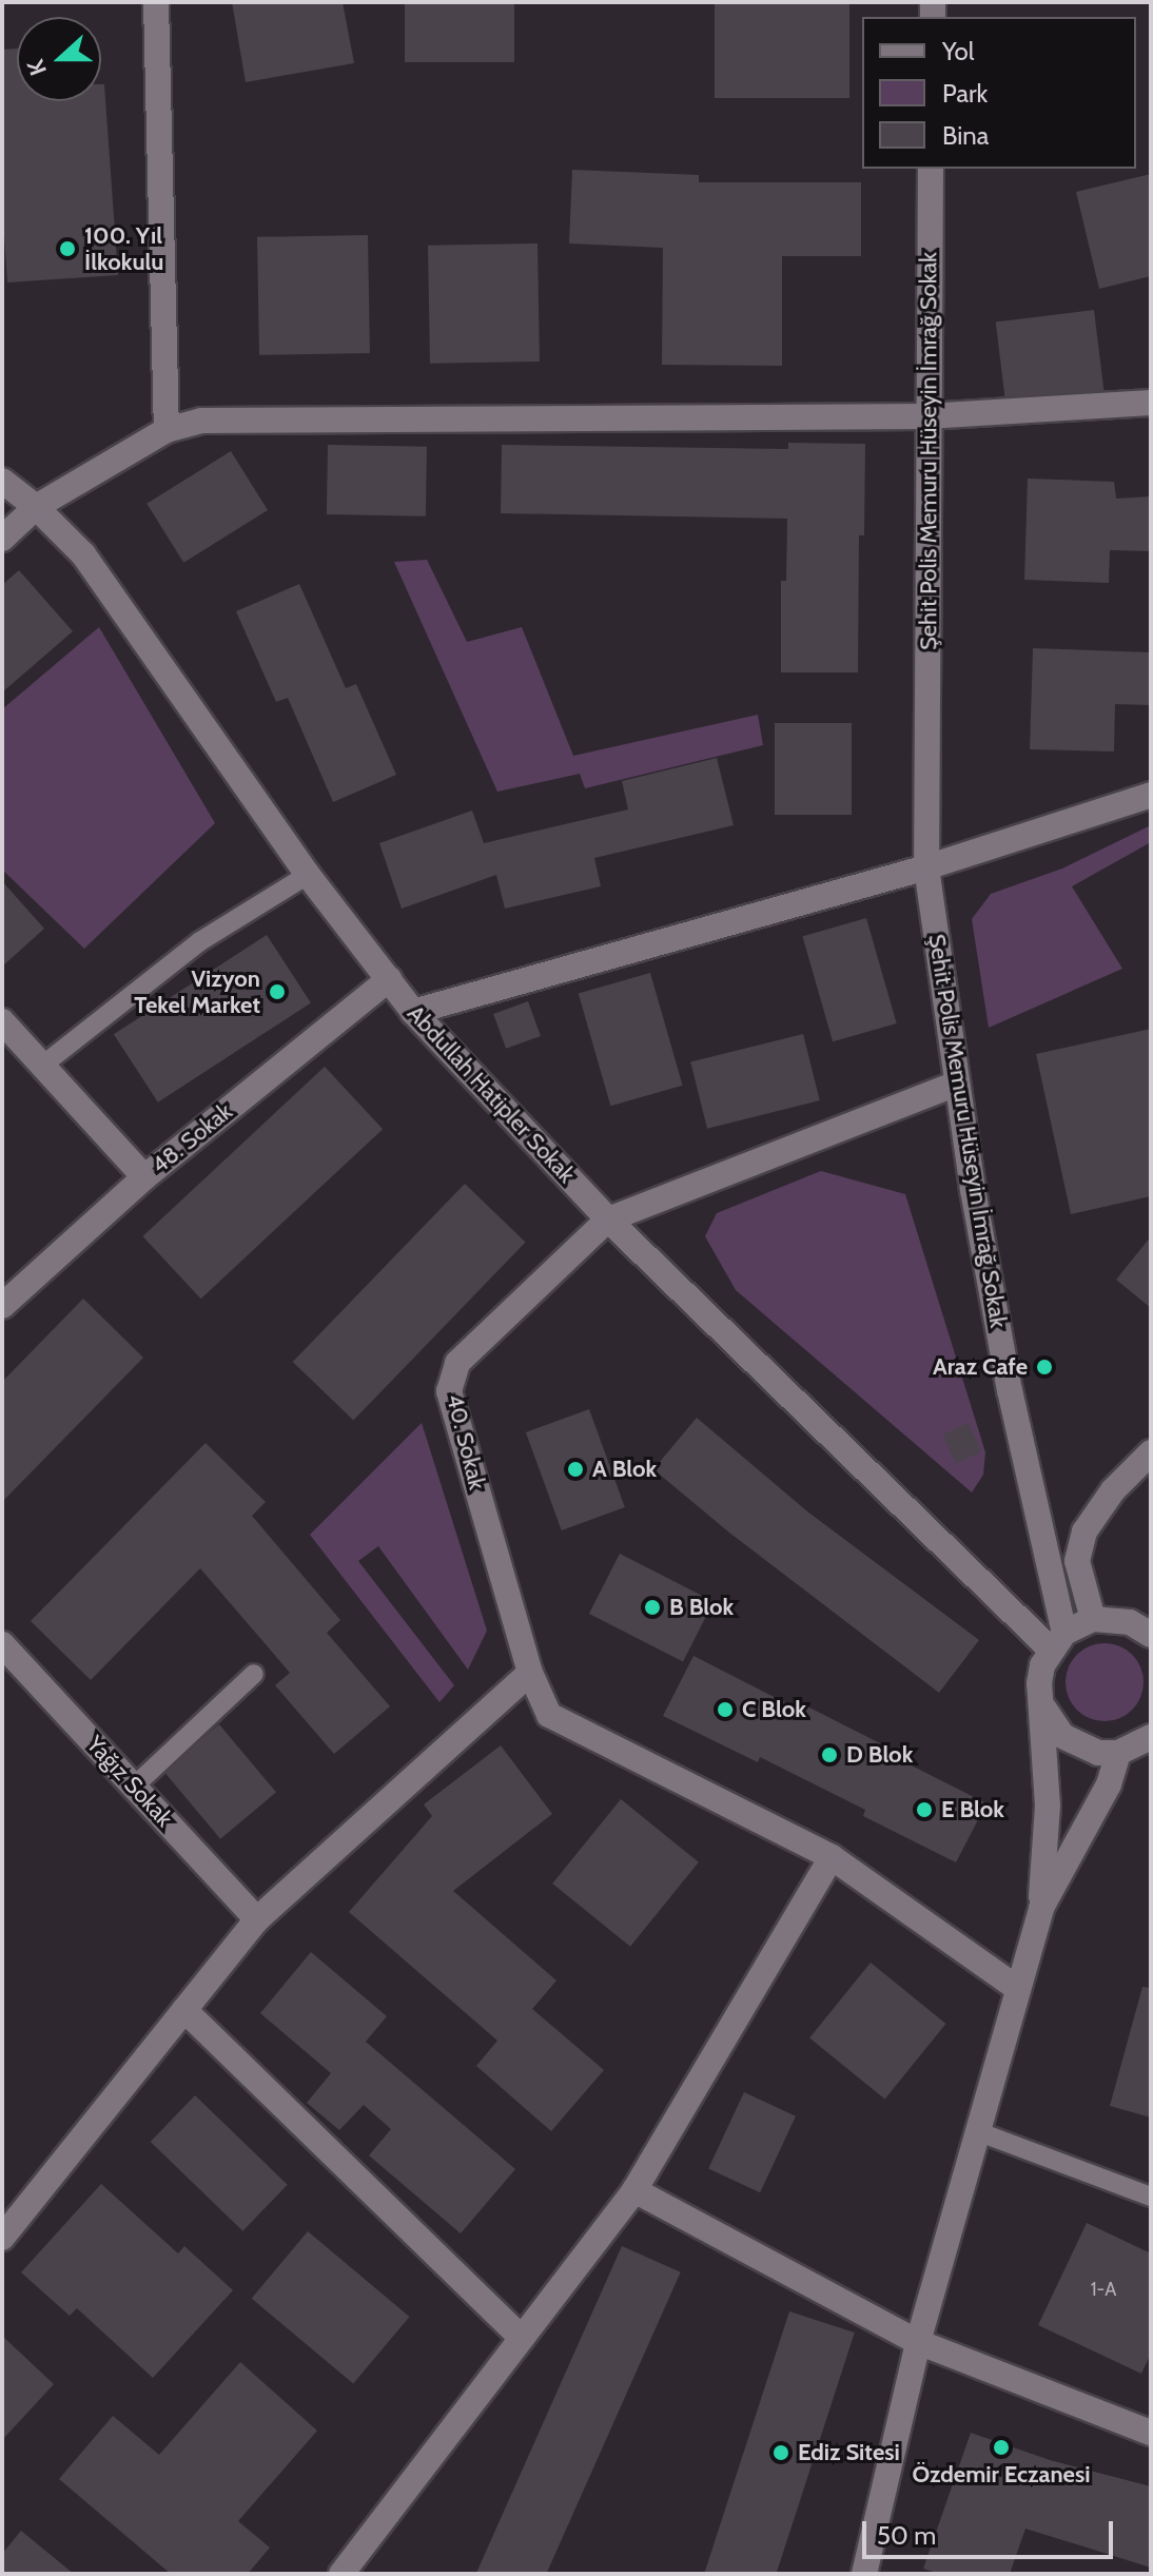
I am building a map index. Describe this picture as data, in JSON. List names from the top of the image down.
{
  "streets": {
    "street": [
      "Şehit Polis Memuru Hüseyin İmrağ Sokak",
      "Abdullah Hatipler Sokak",
      "48. Sokak",
      "40. Sokak",
      "Yağız Sokak"
    ]
  },
  "crossings": [
    ["Şehit Polis Memuru Hüseyin İmrağ Sokak", "Abdullah Hatipler Sokak"],
    ["Abdullah Hatipler Sokak", "48. Sokak"],
    ["Abdullah Hatipler Sokak", "40. Sokak"]
  ],
  "places": [
    "100. Yıl İlkokulu",
    "Vizyon Tekel Market",
    "Araz Cafe",
    "A Blok",
    "B Blok",
    "C Blok",
    "D Blok",
    "E Blok",
    "Özdemir Eczanesi",
    "Ediz Sitesi"
  ],
  "house_numbers": ["1-A"],
  "legend": ["Yol", "Park", "Bina"],
  "scale_bar": "50 m",
  "north": "left"
}
